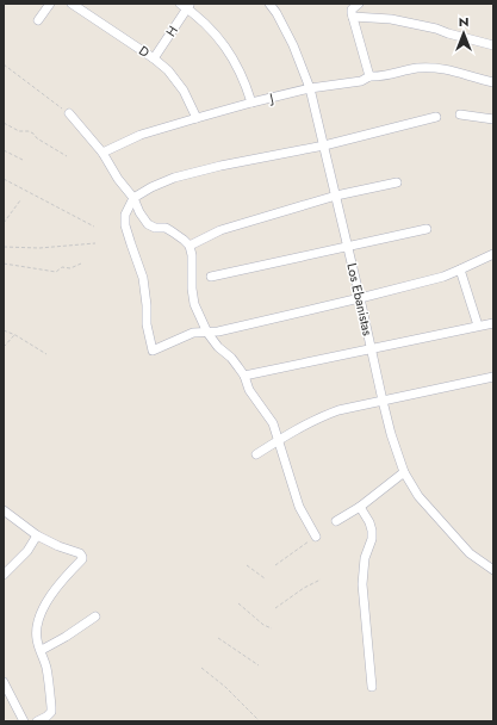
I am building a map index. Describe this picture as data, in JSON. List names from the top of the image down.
{
  "streets": {
    "street": [
      "H",
      "D",
      "J",
      "Los Ebanistas"
    ]
  },
  "crossings": [
    ["H", "D"],
    ["D", "J"],
    ["J", "Los Ebanistas"]
  ],
  "north": "top"
}
